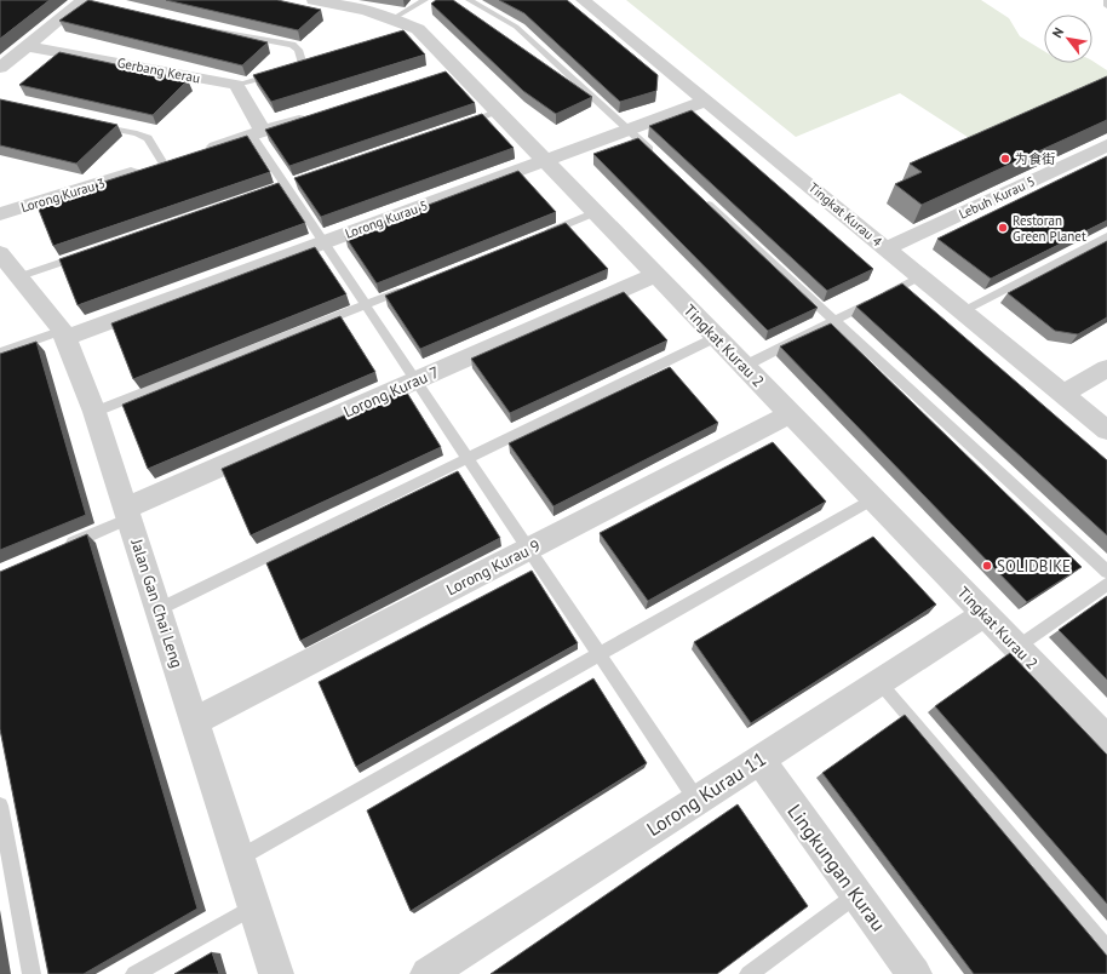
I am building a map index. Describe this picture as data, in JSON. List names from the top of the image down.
{
  "streets": {
    "street": [
      "Gerbang Kerau",
      "Lorong Kurau 3",
      "Lebuh Kurau 5",
      "Tingkat Kurau 4",
      "Lorong Kurau 5",
      "Tingkat Kurau 2",
      "Lorong Kurau 7",
      "Lorong Kurau 9",
      "Jalan Gan Chai Leng",
      "Lorong Kurau 11",
      "Lingkungan Kurau"
    ]
  },
  "crossings": [
    ["Lebuh Kurau 5", "Tingkat Kurau 4"],
    ["Tingkat Kurau 4", "Lorong Kurau 5"],
    ["Lorong Kurau 5", "Tingkat Kurau 2"],
    ["Lorong Kurau 5", "Jalan Gan Chai Leng"],
    ["Tingkat Kurau 2", "Lorong Kurau 7"],
    ["Tingkat Kurau 2", "Lorong Kurau 9"],
    ["Tingkat Kurau 2", "Lorong Kurau 11"],
    ["Lorong Kurau 7", "Jalan Gan Chai Leng"],
    ["Lorong Kurau 9", "Jalan Gan Chai Leng"],
    ["Lorong Kurau 11", "Lingkungan Kurau"]
  ],
  "places": ["为食街", "Restoran Green Planet", "SOLIDBIKE"],
  "north": "top left"
}
